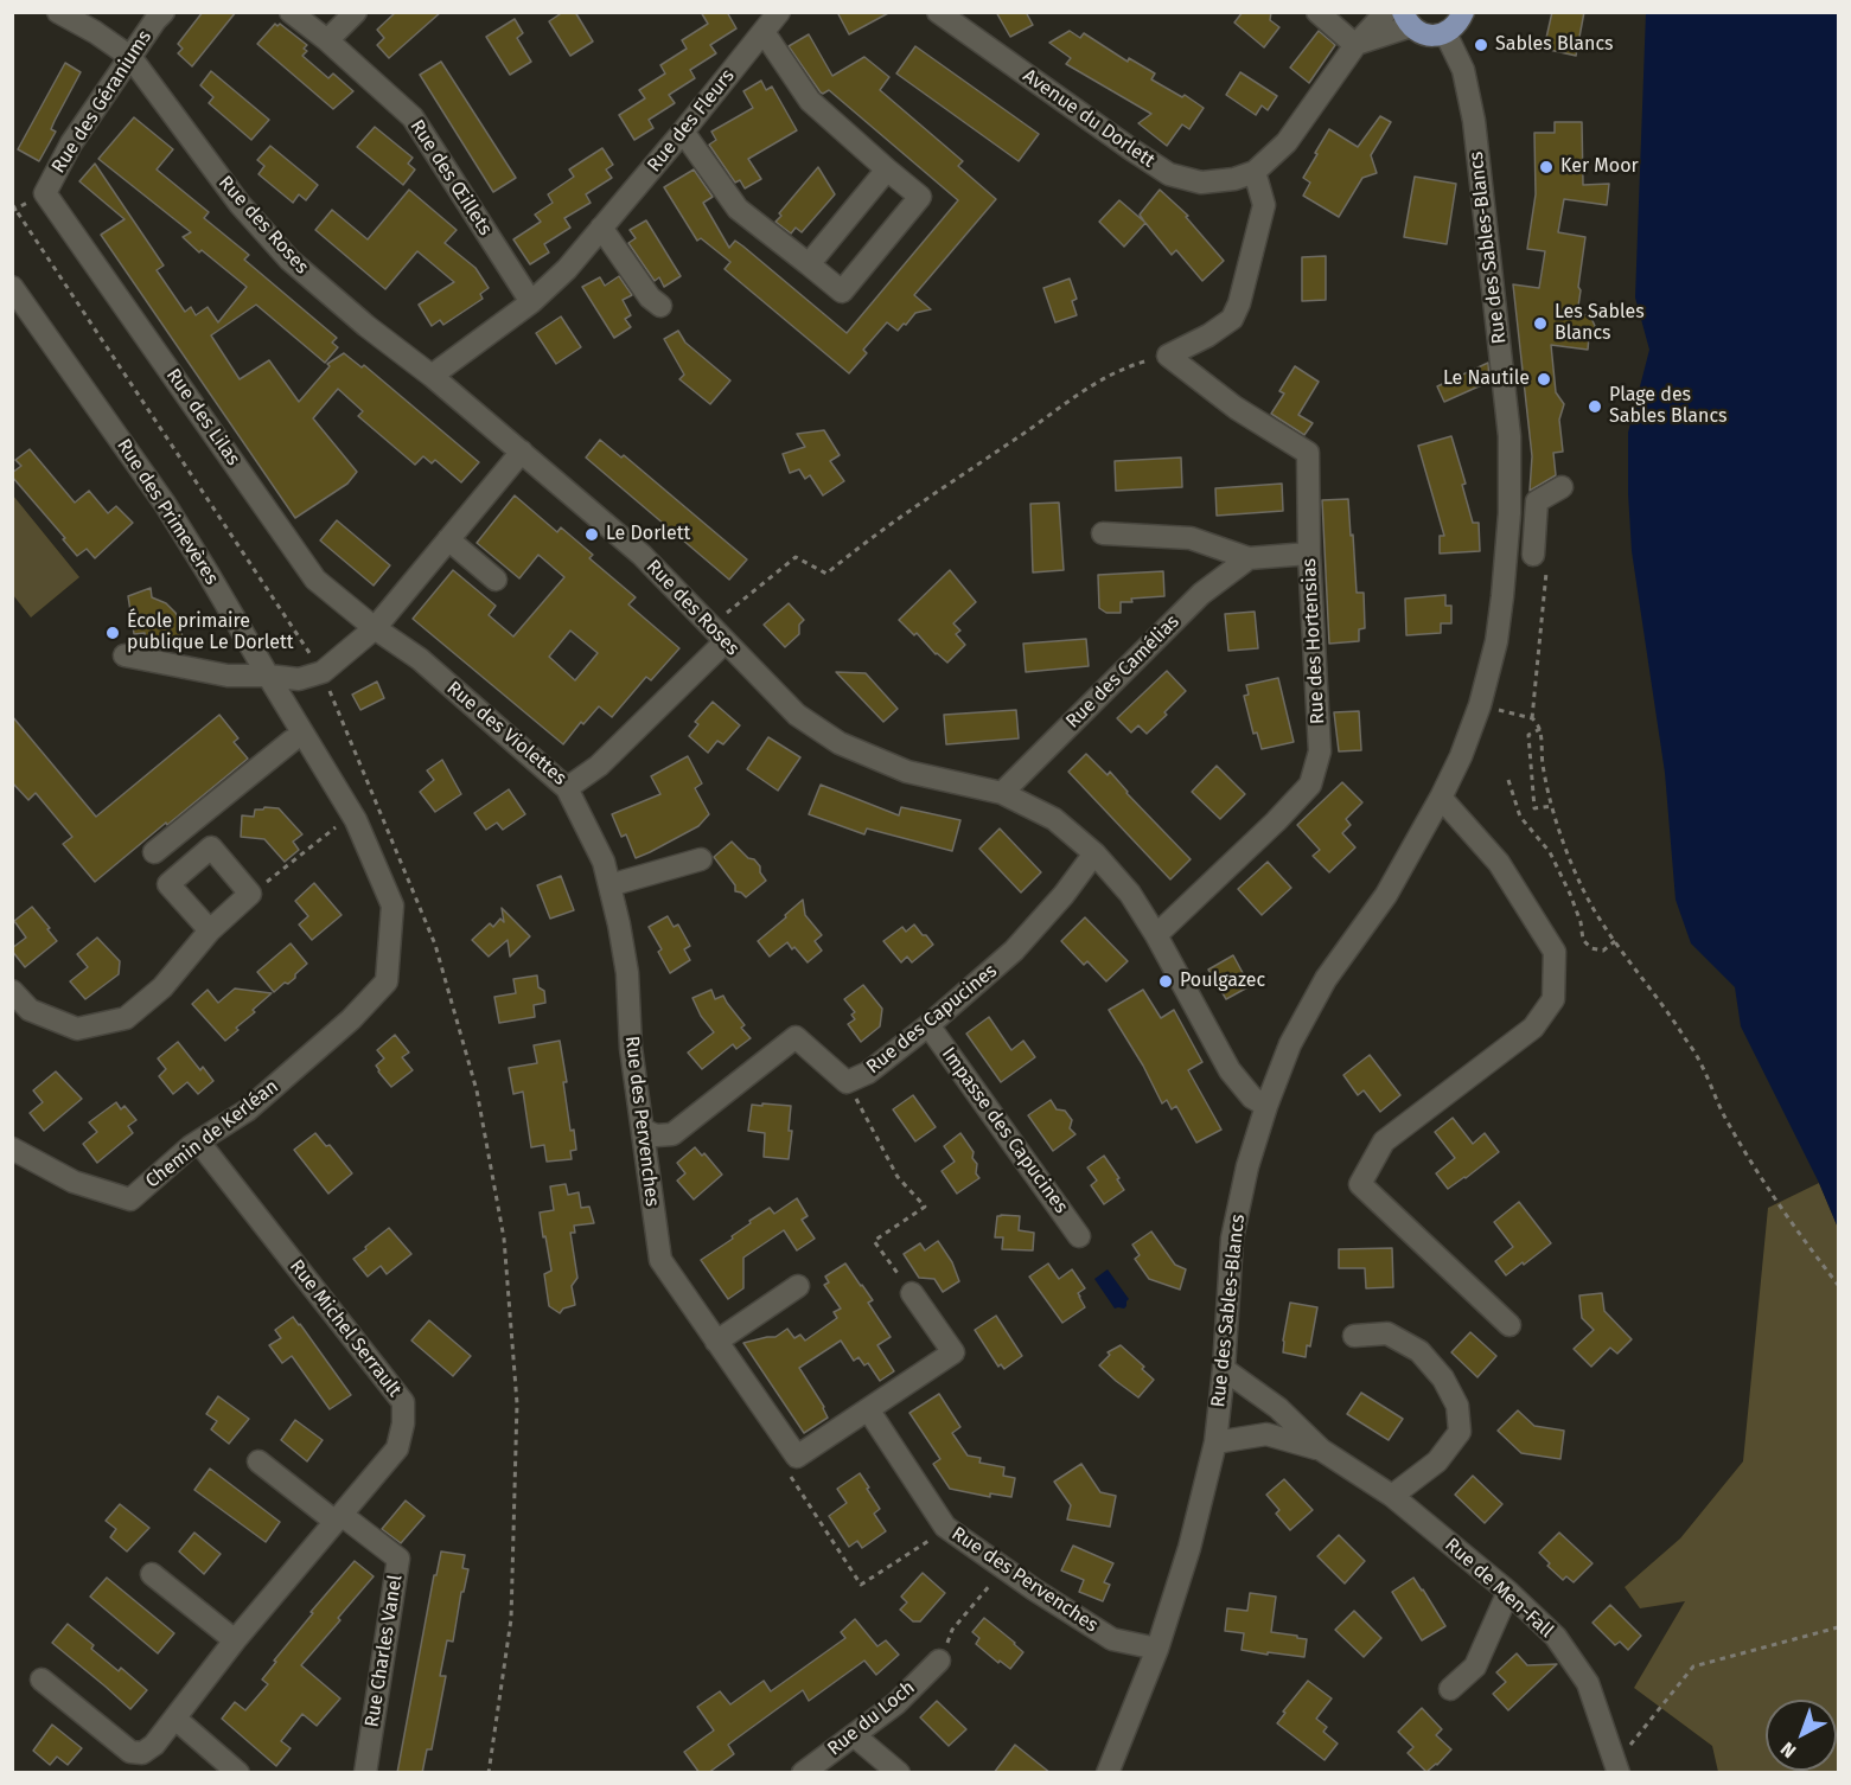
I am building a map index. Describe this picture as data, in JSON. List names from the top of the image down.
{
  "streets": {
    "street": [
      "Rue des Géraniums",
      "Avenue du Dorlett",
      "Rue des Fleurs",
      "Rue des Œillets",
      "Rue des Roses",
      "Rue des Sables-Blancs",
      "Rue des Lilas",
      "Rue des Primevères",
      "Rue des Hortensias",
      "Rue des Camélias",
      "Rue des Violettes",
      "Rue des Capucines",
      "Rue des Pervenches",
      "Impasse des Capucines",
      "Chemin de Kerléan",
      "Rue Michel Serrault",
      "Rue de Men-Fall",
      "Rue Charles Vanel",
      "Rue du Loch"
    ]
  },
  "crossings": [
    ["Rue des Géraniums", "Rue des Roses"],
    ["Rue des Géraniums", "Rue des Lilas"],
    ["Rue des Fleurs", "Rue des Œillets"],
    ["Rue des Fleurs", "Rue des Roses"],
    ["Rue des Roses", "Rue des Sables-Blancs"],
    ["Rue des Roses", "Rue des Hortensias"],
    ["Rue des Roses", "Rue des Camélias"],
    ["Rue des Roses", "Rue des Violettes"],
    ["Rue des Roses", "Rue des Capucines"],
    ["Rue des Sables-Blancs", "Rue des Pervenches"],
    ["Rue des Sables-Blancs", "Rue de Men-Fall"],
    ["Rue des Lilas", "Rue des Violettes"],
    ["Rue des Primevères", "Chemin de Kerléan"],
    ["Rue des Violettes", "Rue des Pervenches"],
    ["Rue des Capucines", "Rue des Pervenches"],
    ["Rue des Capucines", "Impasse des Capucines"],
    ["Chemin de Kerléan", "Rue Michel Serrault"],
    ["Rue Michel Serrault", "Rue Charles Vanel"]
  ],
  "places": [
    "Sables Blancs",
    "Ker Moor",
    "Les Sables Blancs",
    "Le Nautile",
    "Plage des Sables Blancs",
    "Le Dorlett",
    "École primaire publique Le Dorlett",
    "Poulgazec"
  ],
  "north": "bottom left"
}
